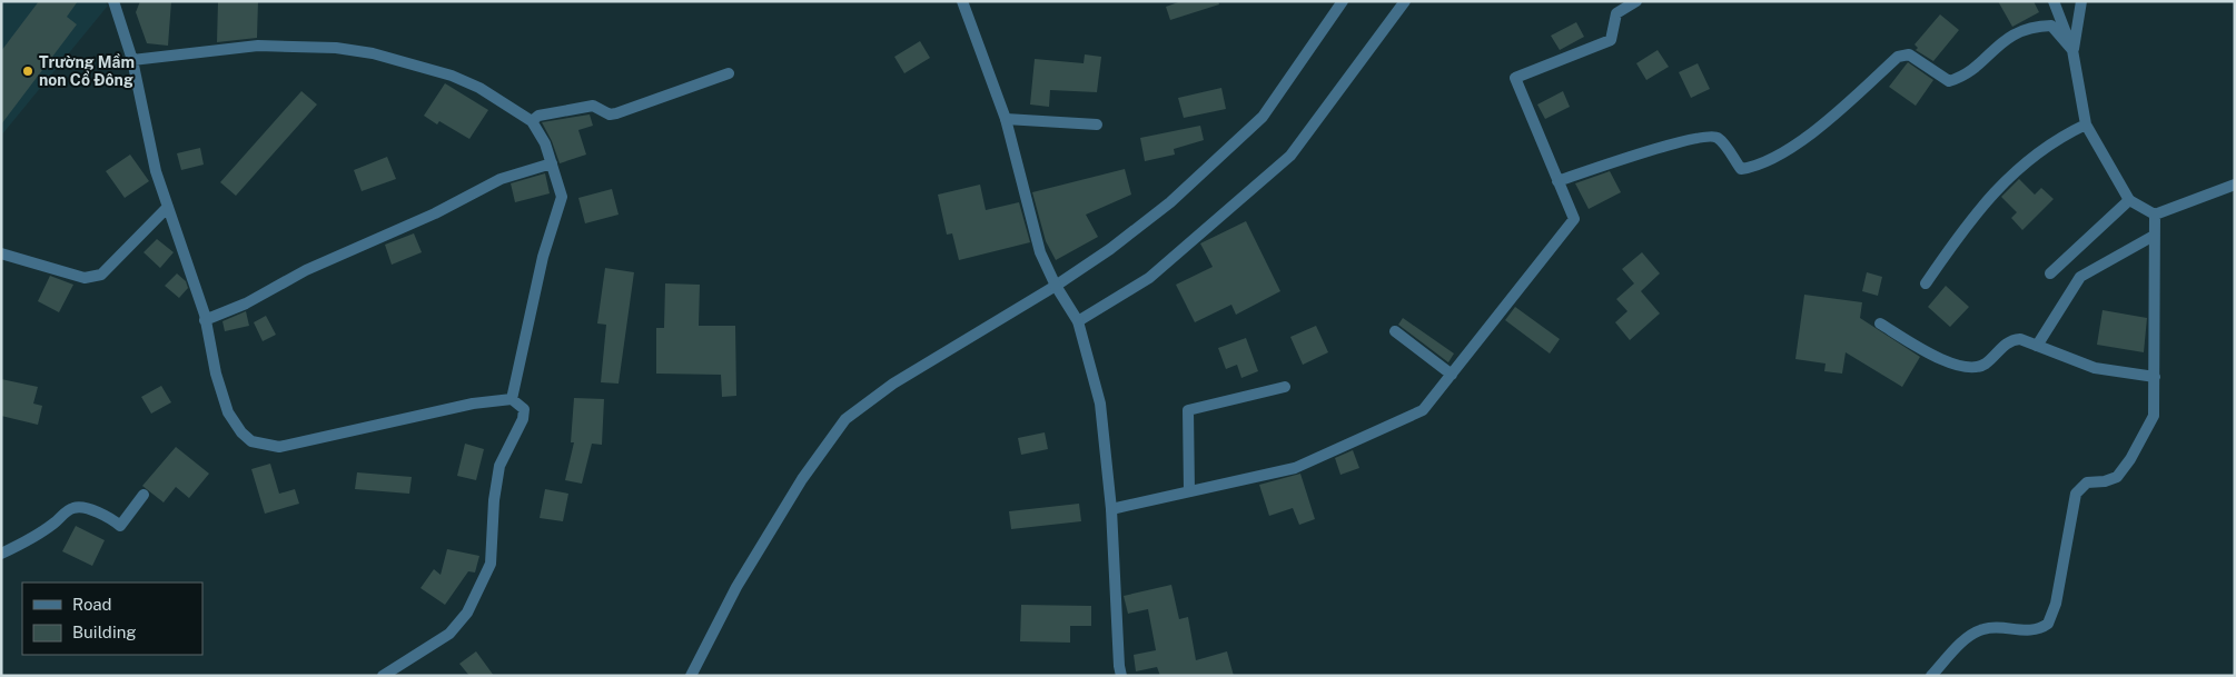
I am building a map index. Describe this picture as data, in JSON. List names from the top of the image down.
{
  "places": ["Trường Mầm non Cổ Đông"],
  "legend": ["Road", "Building"]
}
